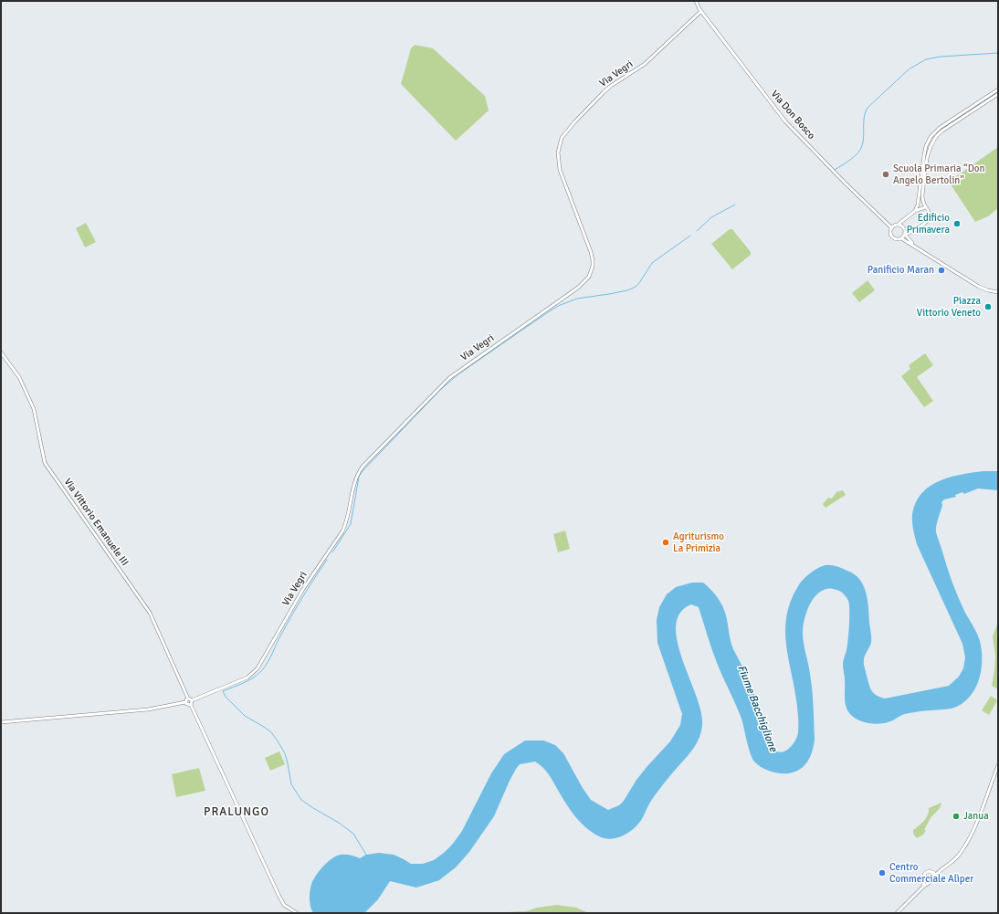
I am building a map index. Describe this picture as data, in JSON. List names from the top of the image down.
{
  "streets": {
    "street": ["Via Vegri", "Via Don Bosco", "Via Vittorio Emanuele III"]
  },
  "crossings": [
    ["Via Vegri", "Via Don Bosco"]
  ],
  "districts": ["PRALUNGO"],
  "water": ["Fiume Bacchiglione"],
  "places": [
    "Scuola Primaria “Don Angelo Bertolin”",
    "Edificio Primavera",
    "Panificio Maran",
    "Piazza Vittorio Veneto",
    "Agriturismo La Primizia",
    "Janua",
    "Centro Commerciale Alìper"
  ]
}
